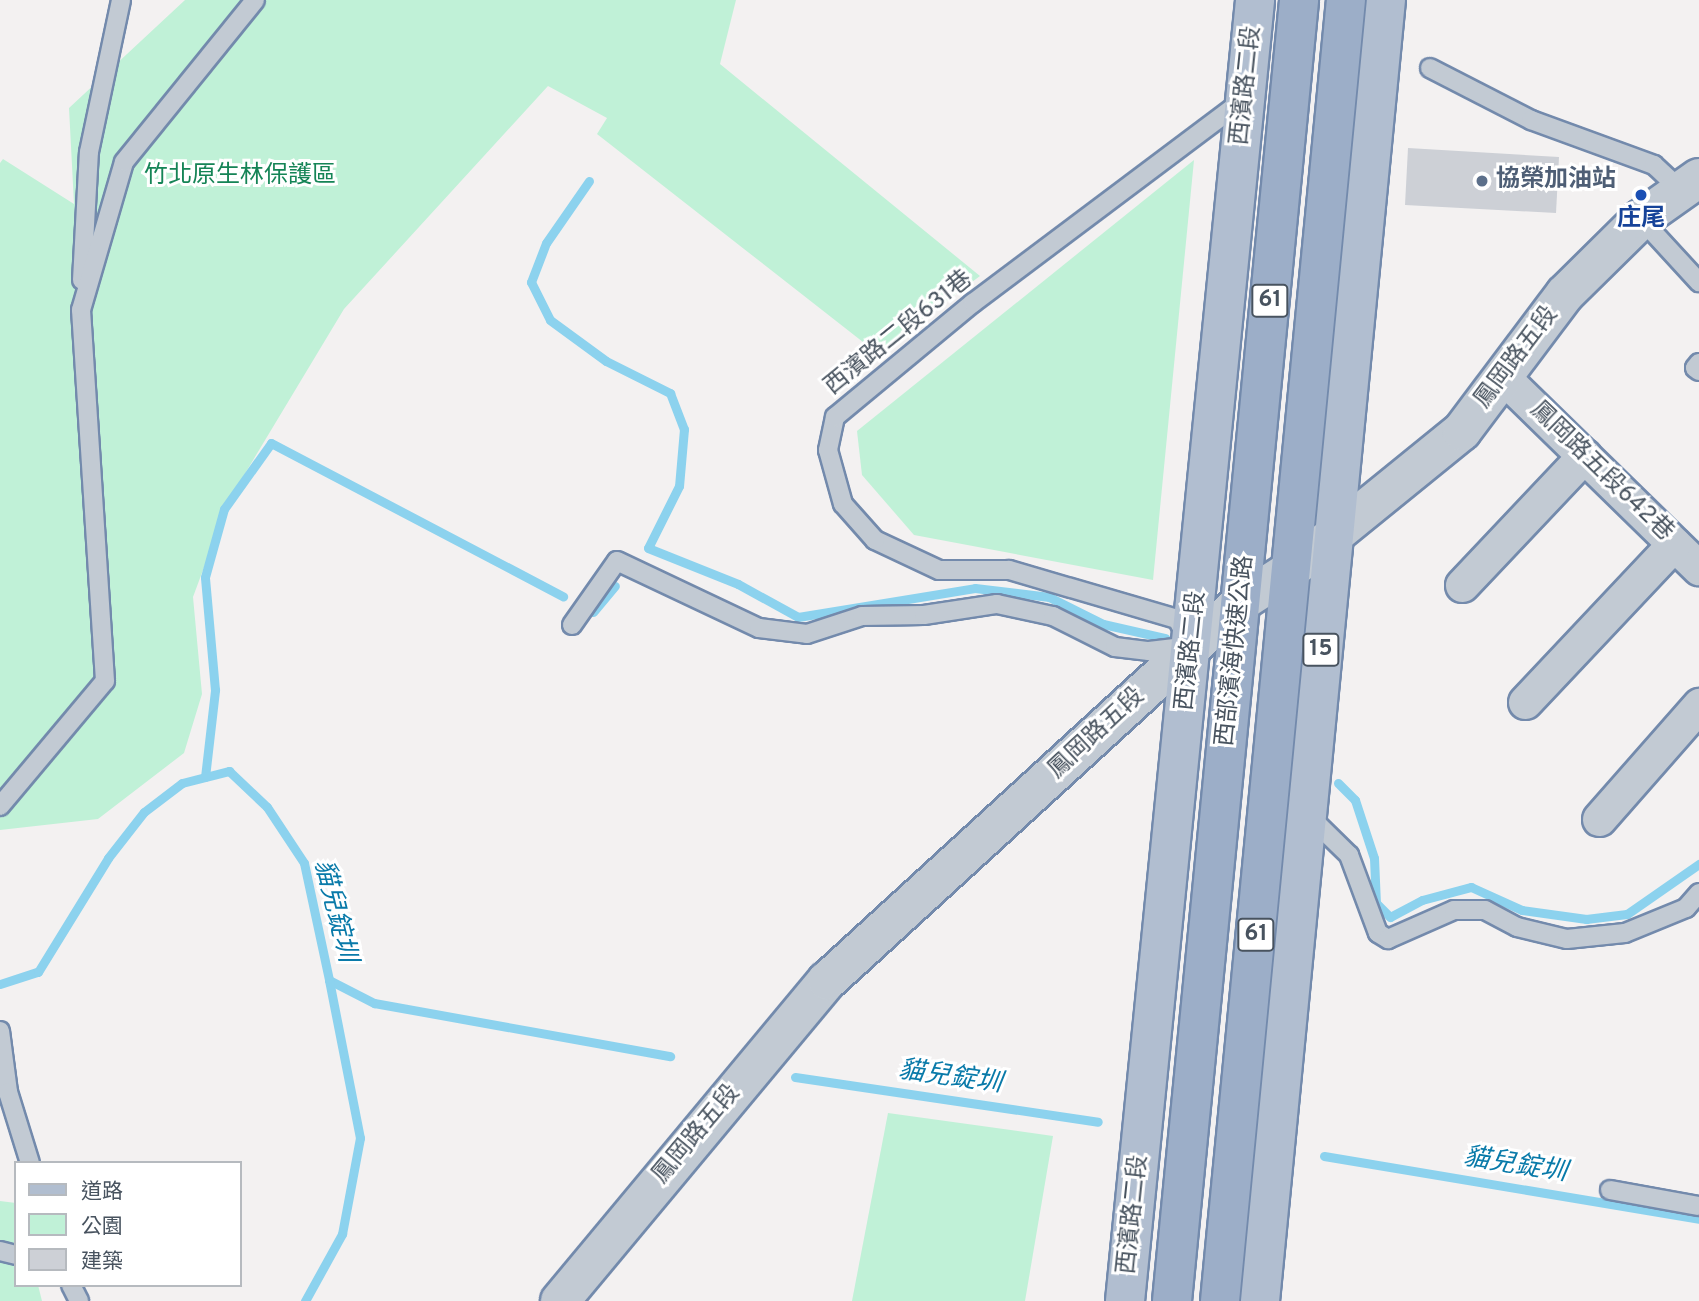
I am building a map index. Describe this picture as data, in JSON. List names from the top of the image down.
{
  "streets": {
    "highway": ["61", "西部濱海快速公路"],
    "main road": ["西濱路二段", "15"],
    "street": ["鳳岡路五段", "鳳岡路五段642巷"],
    "lane": ["西濱路二段631巷"]
  },
  "crossings": [
    ["西濱路二段", "西濱路二段631巷"],
    ["西濱路二段", "鳳岡路五段"],
    ["西濱路二段631巷", "鳳岡路五段"],
    ["鳳岡路五段", "鳳岡路五段642巷"],
    ["鳳岡路五段", "15"],
    ["鳳岡路五段", "西部濱海快速公路"]
  ],
  "water": ["貓兒錠圳"],
  "parks": ["竹北原生林保護區"],
  "places": ["協榮加油站", "庄尾"],
  "legend": ["道路", "公園", "建築"]
}
